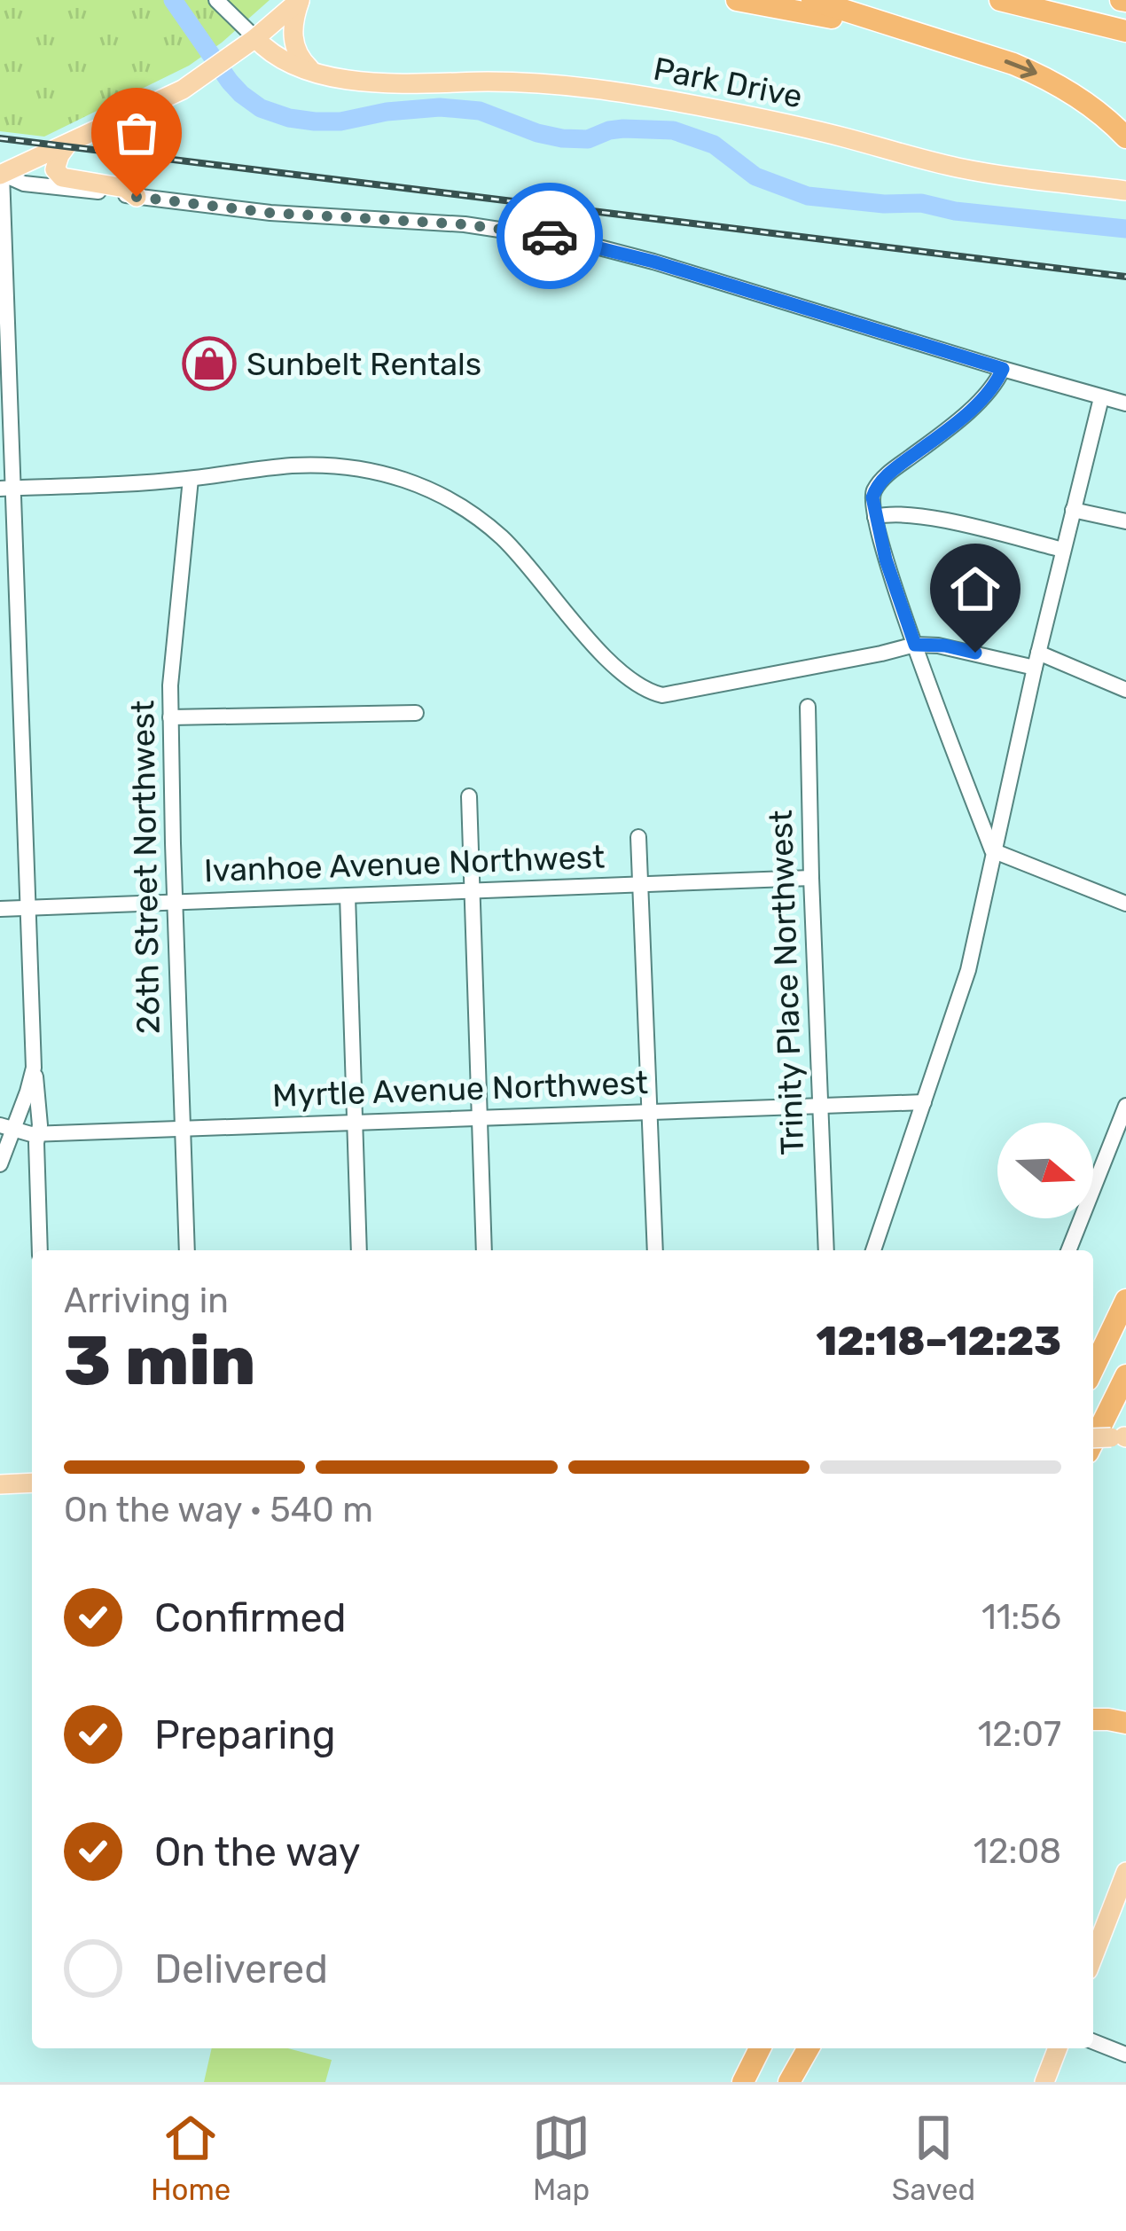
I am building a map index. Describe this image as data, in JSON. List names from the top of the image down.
{
  "streets": {
    "main road": ["Park Drive"],
    "street": [
      "Ivanhoe Avenue Northwest",
      "26th Street Northwest",
      "Trinity Place Northwest",
      "Myrtle Avenue Northwest"
    ]
  },
  "crossings": [
    ["Ivanhoe Avenue Northwest", "26th Street Northwest"],
    ["Ivanhoe Avenue Northwest", "Trinity Place Northwest"],
    ["26th Street Northwest", "Myrtle Avenue Northwest"],
    ["Trinity Place Northwest", "Myrtle Avenue Northwest"]
  ],
  "places": {
    "shop": ["Sunbelt Rentals"]
  },
  "north": "right",
  "page": {
    "heading": ["3 min", "Arriving in", "12:18–12:23"],
    "bar": "On the way · 540 m",
    "list": [
      ["Confirmed", "11:56"],
      ["Preparing", "12:07"],
      ["On the way", "12:08"],
      "Delivered"
    ],
    "tabs": ["Home", "Map", "Saved"]
  }
}
